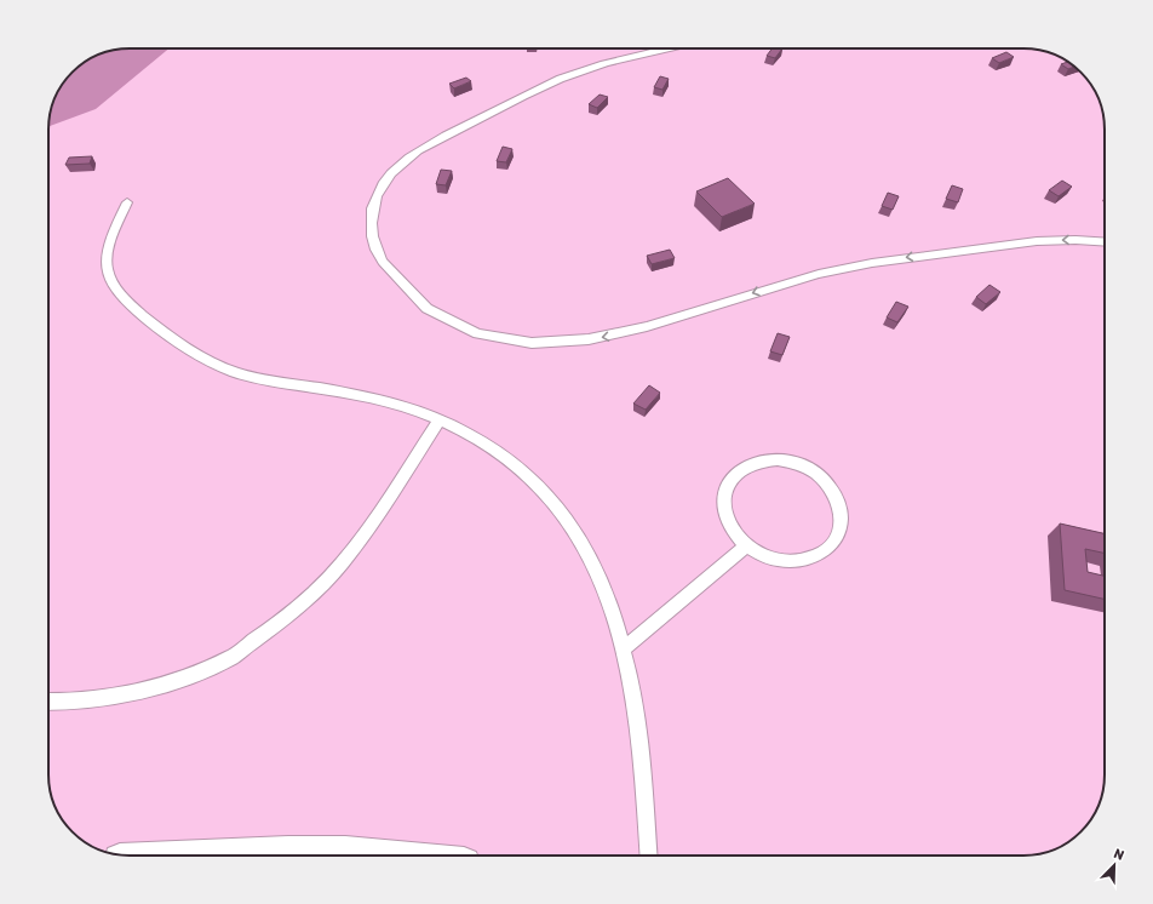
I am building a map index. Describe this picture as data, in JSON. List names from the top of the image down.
{
  "north": "top right"
}
